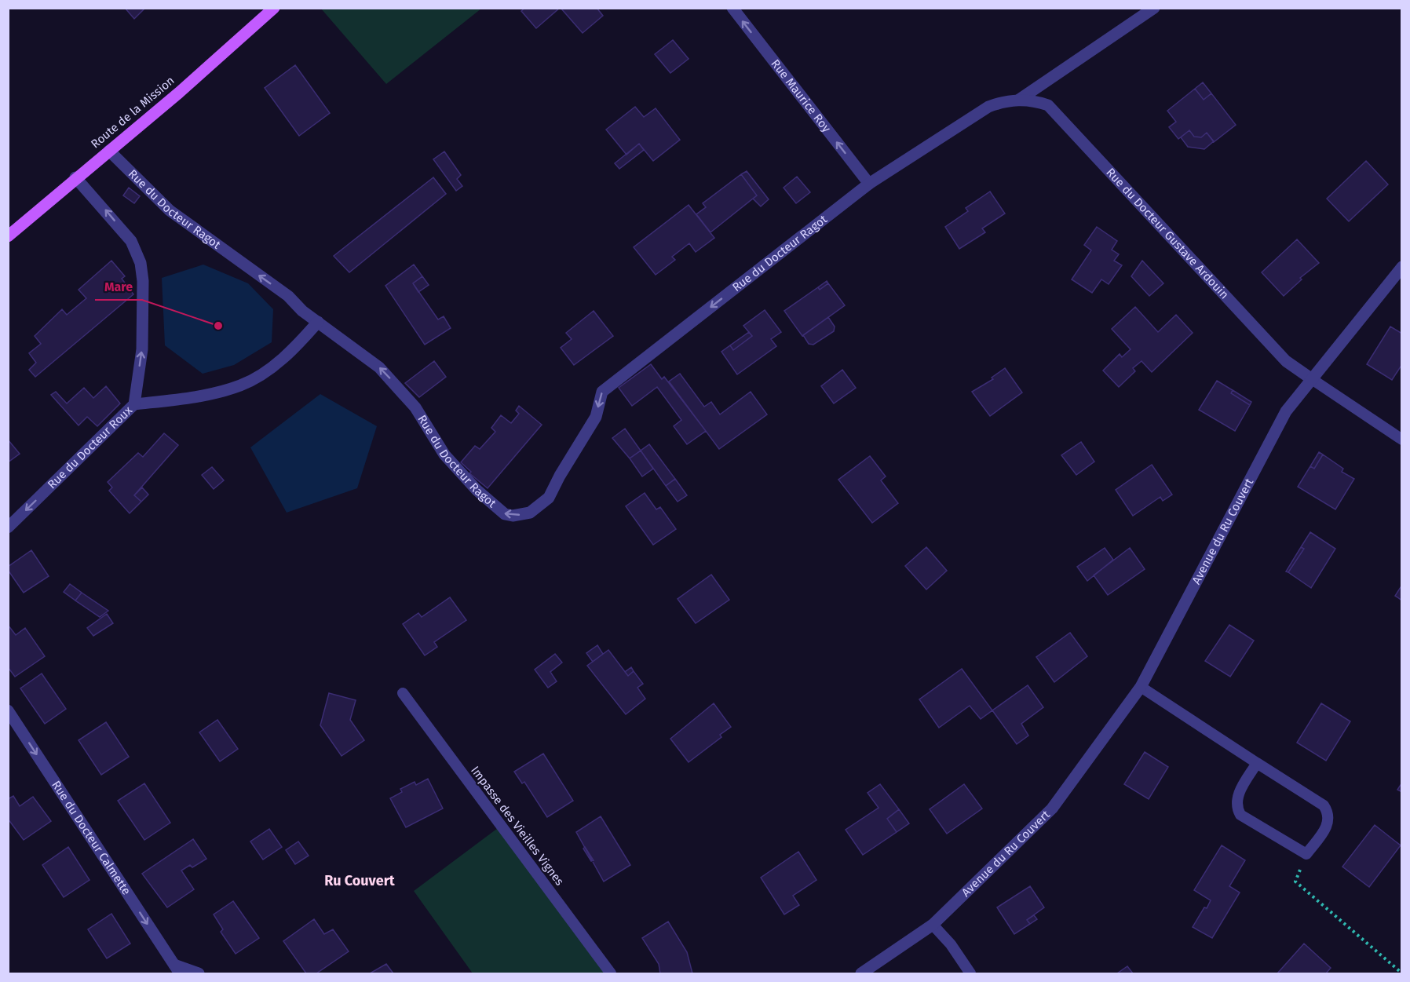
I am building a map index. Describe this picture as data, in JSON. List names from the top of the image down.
{
  "streets": {
    "main road": ["Route de la Mission"],
    "street": [
      "Rue Maurice Roy",
      "Rue du Docteur Ragot",
      "Rue du Docteur Gustave Ardouin",
      "Rue du Docteur Roux",
      "Avenue du Ru Couvert",
      "Rue du Docteur Calmette"
    ],
    "lane": ["Impasse des Vieilles Vignes"]
  },
  "crossings": [
    ["Rue Maurice Roy", "Rue du Docteur Ragot"],
    ["Route de la Mission", "Rue du Docteur Ragot"],
    ["Route de la Mission", "Rue du Docteur Roux"],
    ["Rue du Docteur Ragot", "Rue du Docteur Gustave Ardouin"],
    ["Rue du Docteur Gustave Ardouin", "Avenue du Ru Couvert"]
  ],
  "one_way": ["Rue Maurice Roy", "Rue du Docteur Calmette"],
  "districts": ["Ru Couvert"],
  "places": ["Mare"]
}
